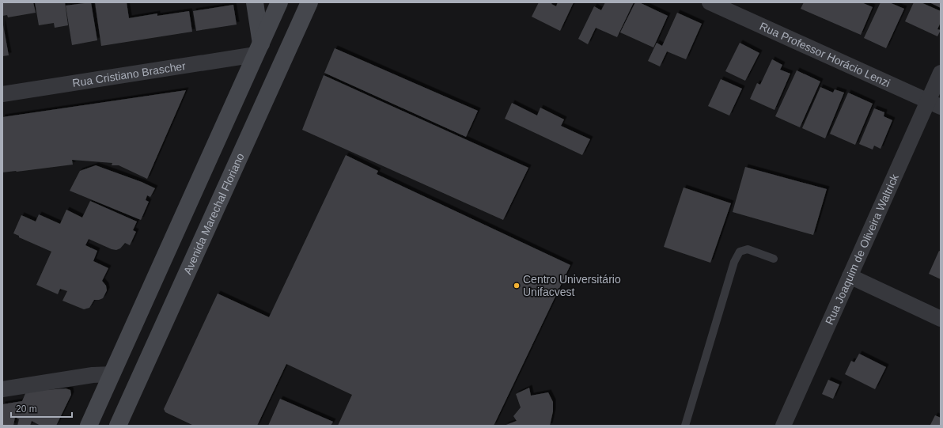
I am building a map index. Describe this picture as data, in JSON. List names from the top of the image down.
{
  "streets": {
    "main road": ["Avenida Marechal Floriano"],
    "street": ["Rua Professor Horácio Lenzi", "Rua Cristiano Brascher", "Rua Joaquim de Oliveira Waltrick"]
  },
  "crossings": [
    ["Rua Professor Horácio Lenzi", "Rua Joaquim de Oliveira Waltrick"]
  ],
  "places": ["Centro Universitário Unifacvest"],
  "scale_bar": "20 m"
}
